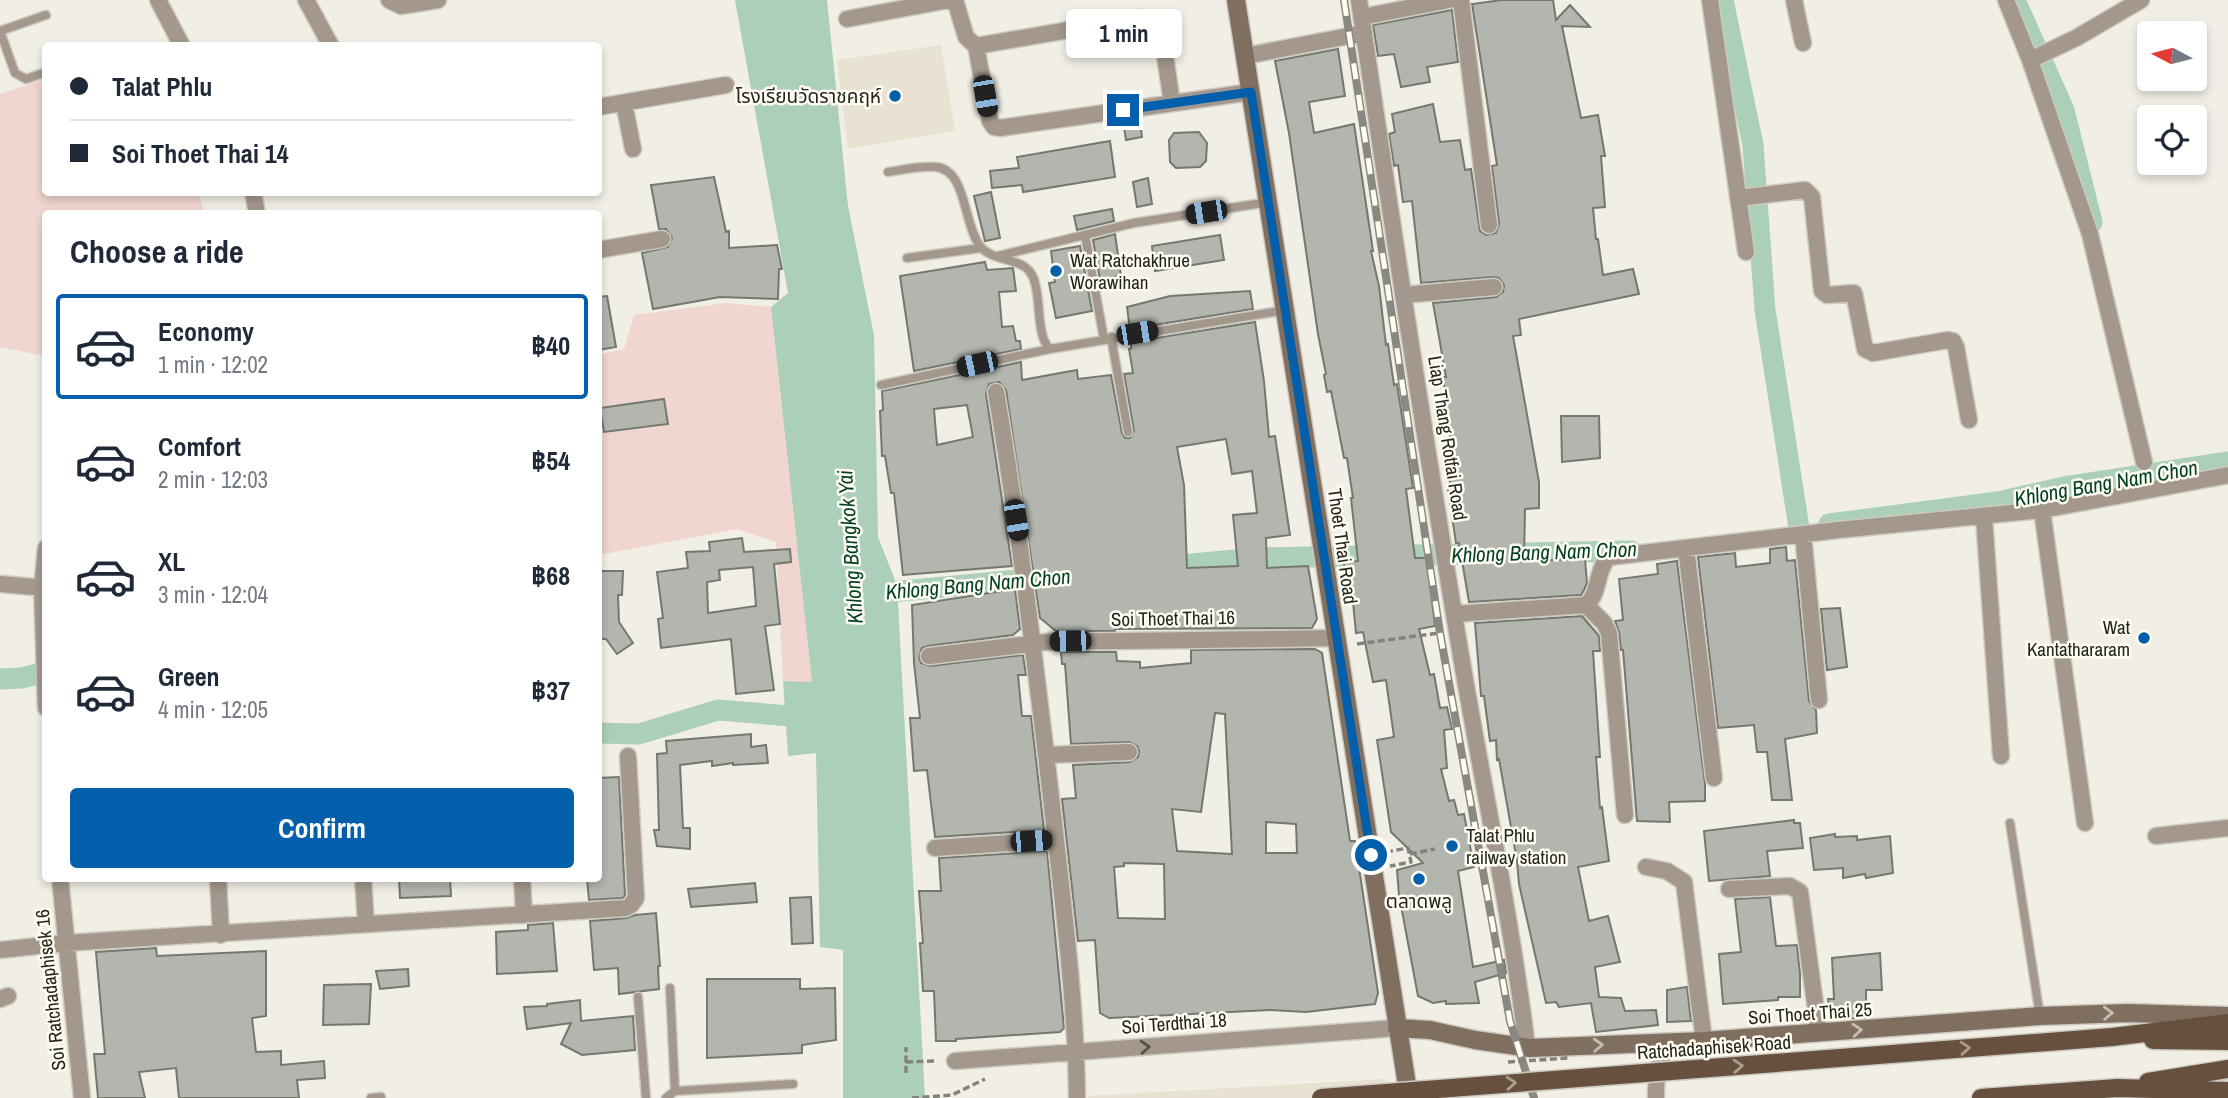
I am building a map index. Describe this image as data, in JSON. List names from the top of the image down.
{
  "streets": {
    "main road": ["Thoet Thai Road", "Soi Thoet Thai 25", "Ratchadaphisek Road"],
    "street": [
      "Liap Thang Rotfai Road",
      "Soi Thoet Thai 16",
      "Soi Ratchadaphisek 16",
      "Soi Terdthai 18"
    ]
  },
  "crossings": [
    ["Liap Thang Rotfai Road", "Soi Thoet Thai 25"],
    ["Thoet Thai Road", "Soi Thoet Thai 16"],
    ["Thoet Thai Road", "Soi Thoet Thai 25"],
    ["Thoet Thai Road", "Soi Terdthai 18"],
    ["Soi Thoet Thai 25", "Soi Terdthai 18"]
  ],
  "one_way": ["Soi Terdthai 18", "Ratchadaphisek Road"],
  "water": ["Khlong Bang Nam Chon", "Khlong Bangkok Yai"],
  "places": [
    "โรงเรียนวัดราชคฤห์",
    "Wat Ratchakhrue Worawihan",
    "Wat Kantathararam",
    "Talat Phlu railway station",
    "ตลาดพลู"
  ],
  "north": "left",
  "page": {
    "bubble": "1 min",
    "banner": ["Talat Phlu", "Soi Thoet Thai 14"],
    "heading": "Choose a ride",
    "list": [
      {
        "name": "Economy",
        "note": "1 min · 12:02",
        "value": "฿40"
      },
      {
        "name": "Comfort",
        "note": "2 min · 12:03",
        "value": "฿54"
      },
      {
        "name": "XL",
        "note": "3 min · 12:04",
        "value": "฿68"
      },
      {
        "name": "Green",
        "note": "4 min · 12:05",
        "value": "฿37"
      }
    ],
    "buttons": "Confirm"
  }
}
